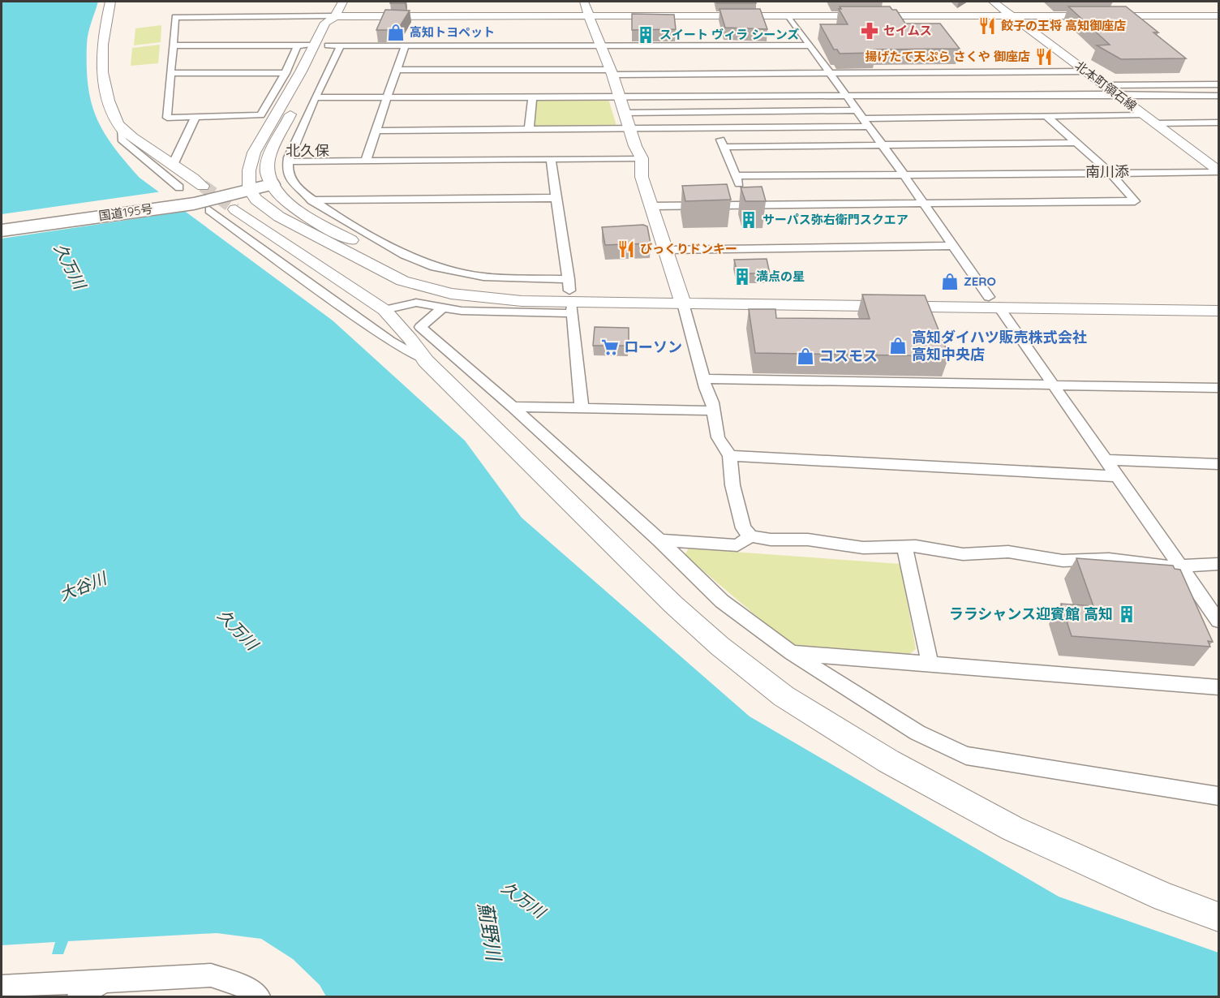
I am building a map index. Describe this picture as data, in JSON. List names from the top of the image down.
{
  "streets": {
    "highway": ["国道195号"],
    "street": ["北本町領石線"]
  },
  "districts": ["北久保", "南川添"],
  "water": ["久万川", "大谷川", "薊野川"],
  "places": {
    "restaurant": ["餃子の王将 高知御座店", "揚げたて天ぷら さくや 御座店", "びっくりドンキー"],
    "pharmacy": ["セイムス"],
    "shop": [
      "高知トヨペット",
      "ZERO",
      "高知ダイハツ販売株式会社 高知中央店",
      "コスモス"
    ],
    "building": [
      "スイート ヴィラ シーンズ",
      "サーパス弥右衛門スクエア",
      "満点の星",
      "ララシャンス迎賓館 高知"
    ],
    "supermarket": ["ローソン"]
  }
}
